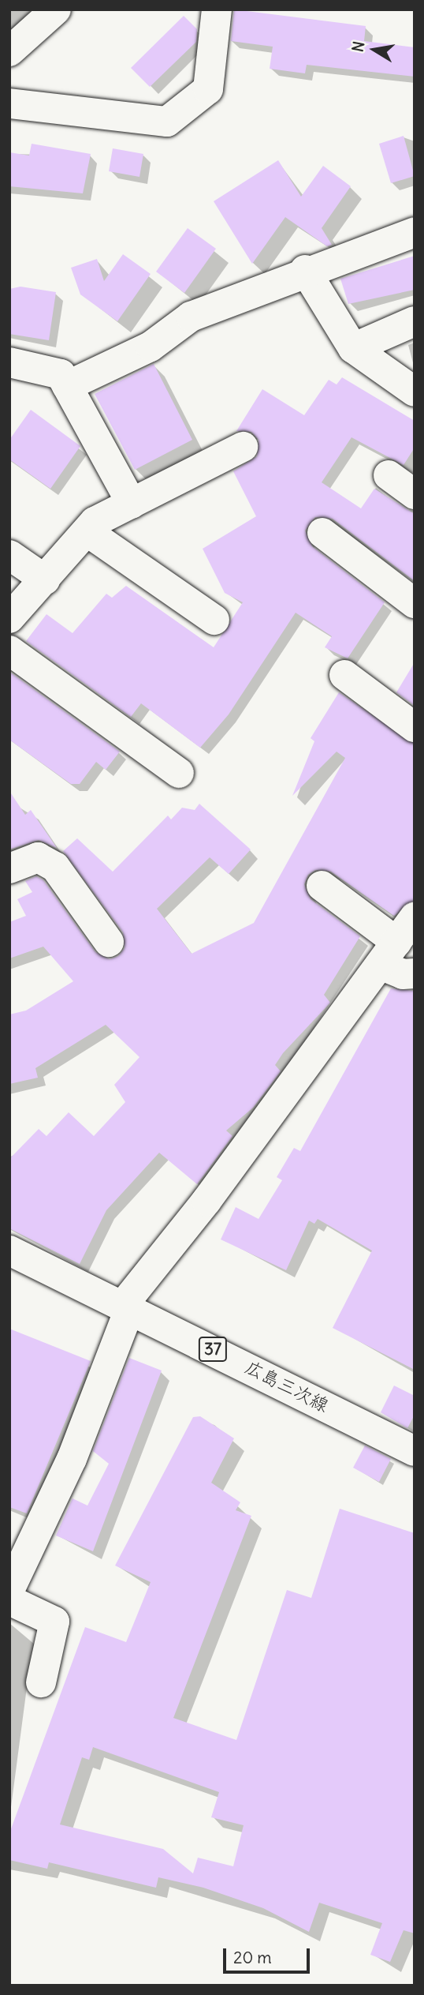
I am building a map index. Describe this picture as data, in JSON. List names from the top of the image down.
{
  "streets": {
    "street": ["37", "広島三次線"]
  },
  "scale_bar": "20 m",
  "north": "left"
}
